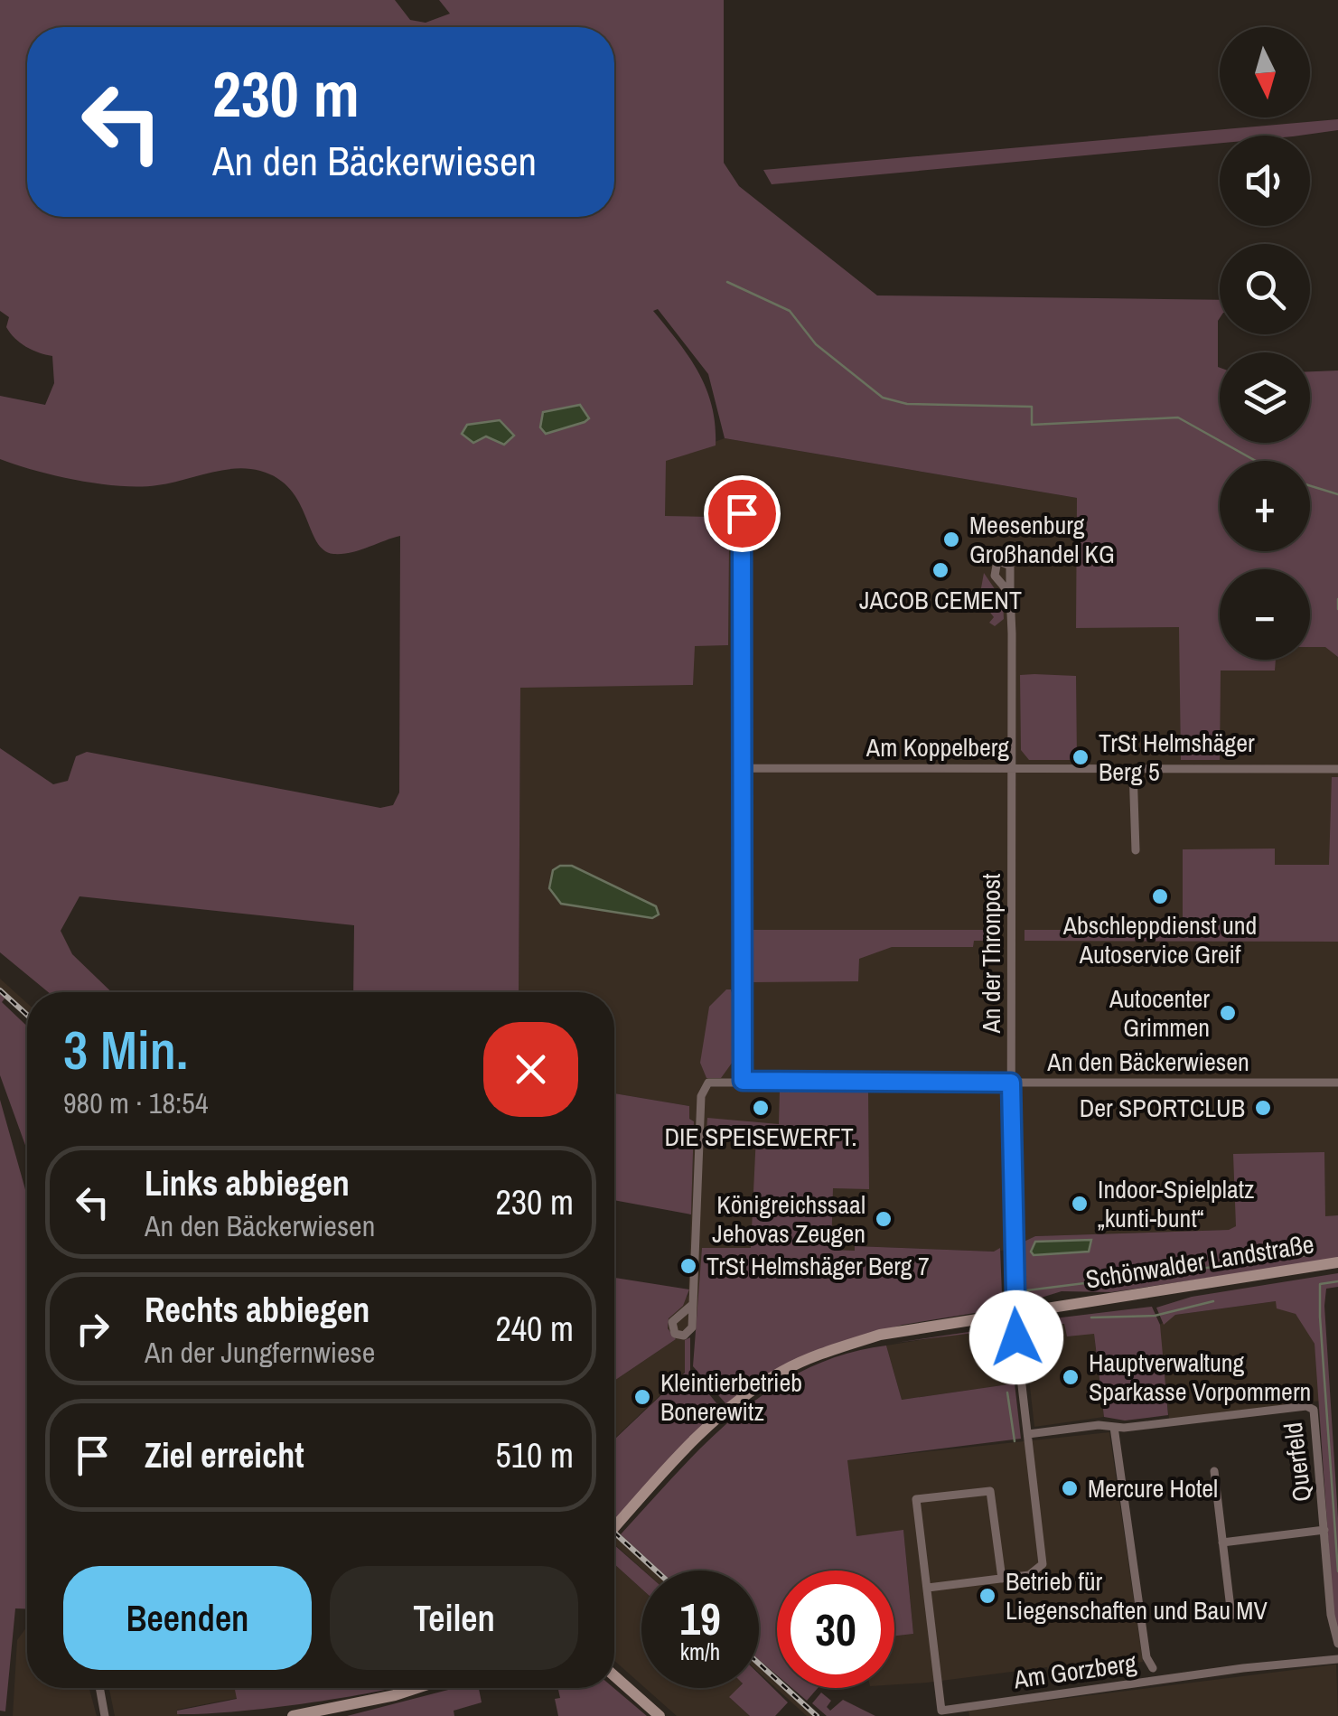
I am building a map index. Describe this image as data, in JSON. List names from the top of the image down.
{
  "streets": {
    "main road": ["Schönwalder Landstraße"],
    "street": [
      "Am Koppelberg",
      "An der Thronpost",
      "An den Bäckerwiesen",
      "Querfeld",
      "Am Gorzberg"
    ]
  },
  "crossings": [
    ["Am Koppelberg", "An der Thronpost"],
    ["An der Thronpost", "An den Bäckerwiesen"],
    ["An der Thronpost", "Schönwalder Landstraße"]
  ],
  "places": [
    "Meesenburg Großhandel KG",
    "JACOB CEMENT",
    "TrSt Helmshäger Berg 5",
    "Abschleppdienst und Autoservice Greif",
    "Autocenter Grimmen",
    "DIE SPEISEWERFT.",
    "Der SPORTCLUB",
    "Indoor-Spielplatz „kunti-bunt“",
    "Königreichssaal Jehovas Zeugen",
    "TrSt Helmshäger Berg 7",
    "Hauptverwaltung Sparkasse Vorpommern",
    "Kleintierbetrieb Bonerewitz",
    "Mercure Hotel",
    "Betrieb für Liegenschaften und Bau MV"
  ],
  "north": "bottom",
  "page": {
    "map_buttons": ["+", "−"],
    "turn": ["230 m", "An den Bäckerwiesen"],
    "heading": ["3 Min.", "980 m · 18:54"],
    "list": [
      {
        "name": "Links abbiegen",
        "note": "An den Bäckerwiesen",
        "value": "230 m"
      },
      {
        "name": "Rechts abbiegen",
        "note": "An der Jungfernwiese",
        "value": "240 m"
      },
      {
        "name": "Ziel erreicht",
        "value": "510 m"
      }
    ],
    "buttons": ["Beenden", "Teilen"],
    "speed": "19 km/h",
    "limit": "30"
  }
}
